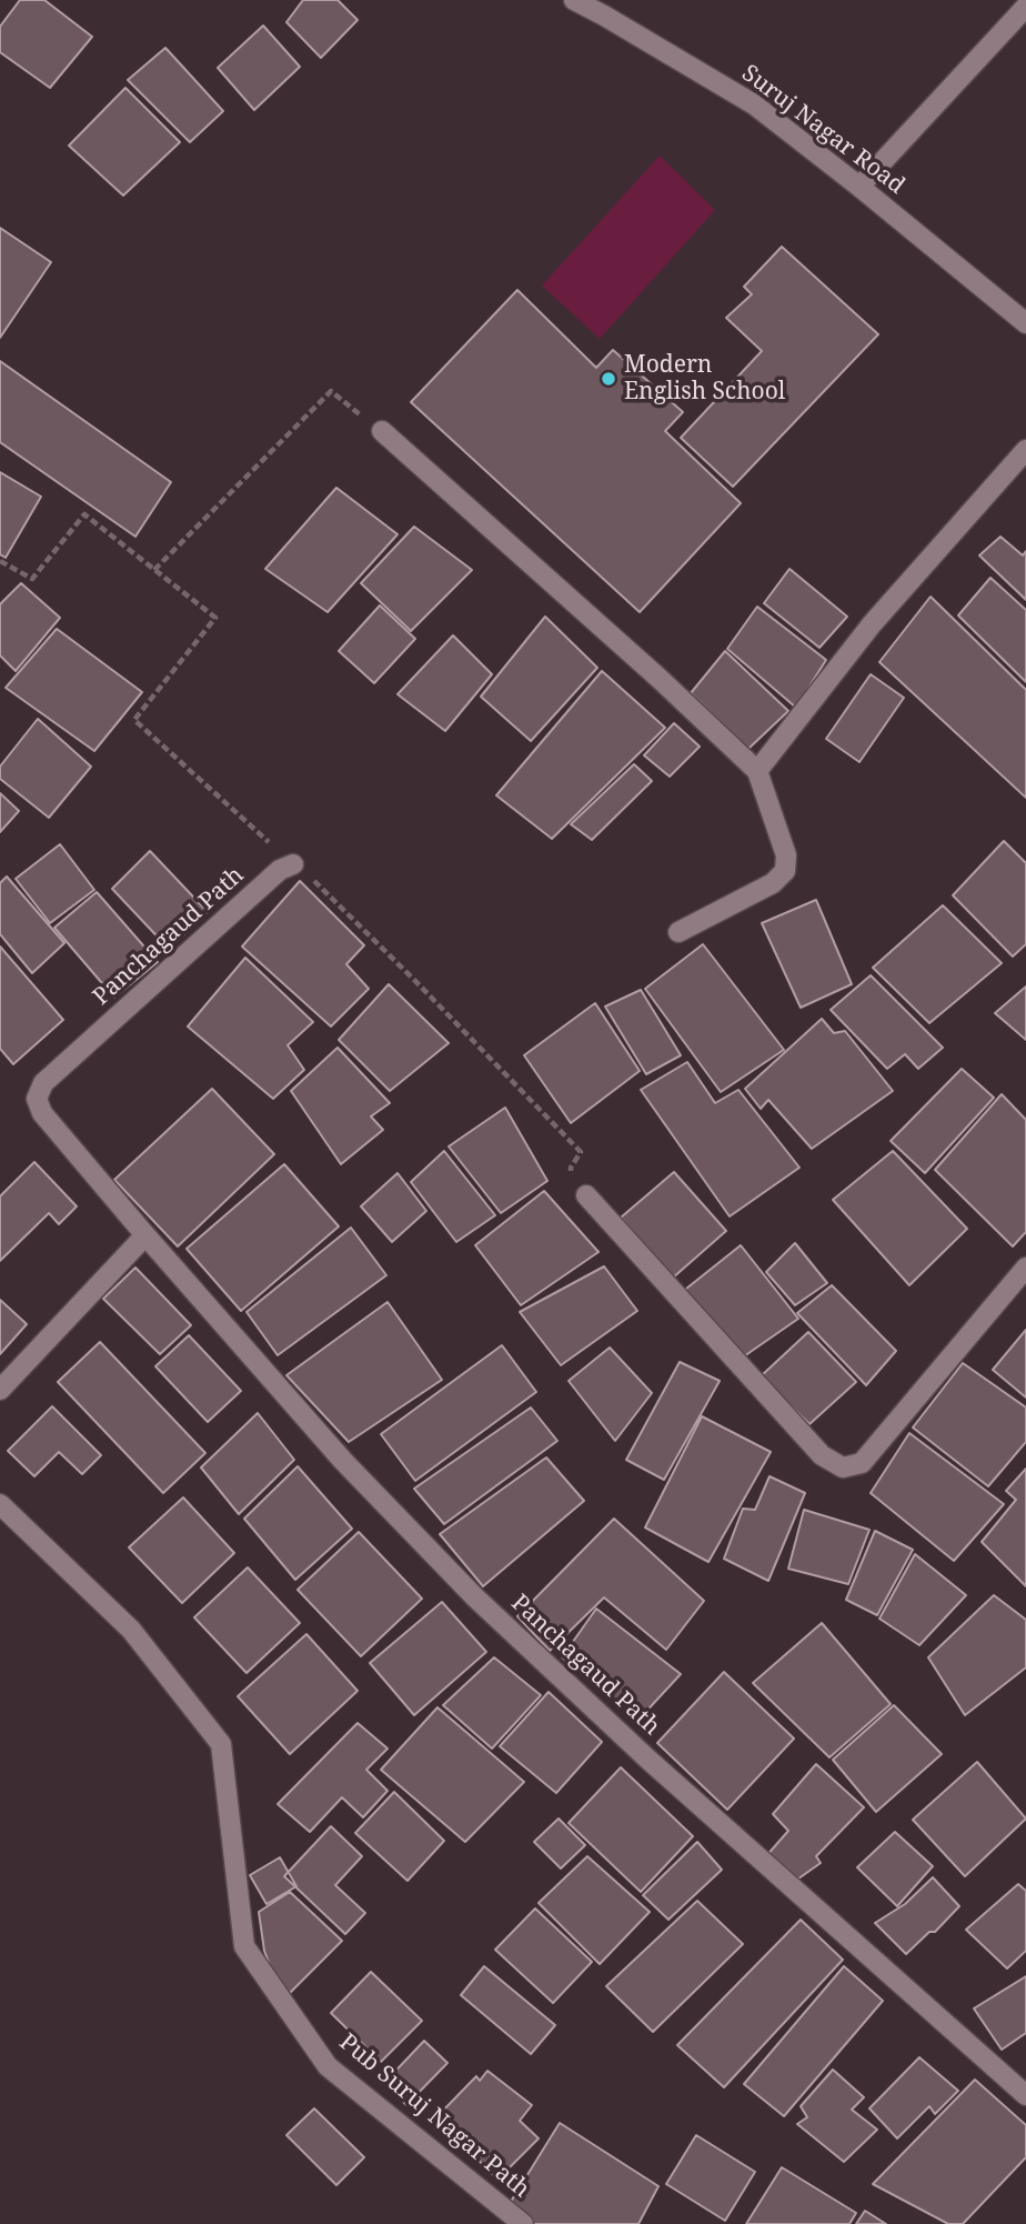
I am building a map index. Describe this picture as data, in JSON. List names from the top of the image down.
{
  "streets": {
    "street": ["Suruj Nagar Road", "Panchagaud Path", "Pub Suruj Nagar Path"]
  },
  "places": ["Modern English School"]
}
